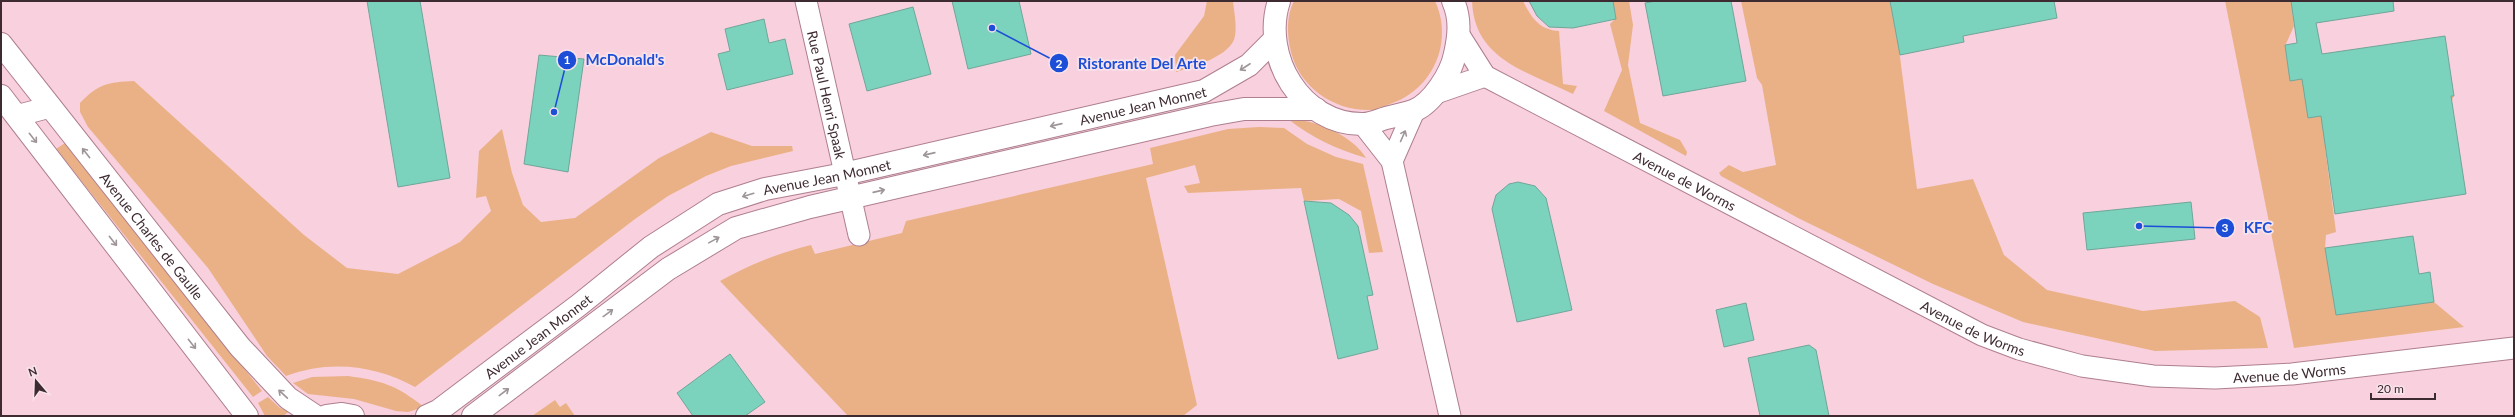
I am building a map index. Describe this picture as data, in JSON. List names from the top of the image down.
{
  "streets": {
    "street": [
      "Rue Paul Henri Spaak",
      "Avenue Jean Monnet",
      "Avenue de Worms",
      "Avenue Charles de Gaulle"
    ]
  },
  "crossings": [
    ["Rue Paul Henri Spaak", "Avenue Jean Monnet"]
  ],
  "places": ["Ristorante Del Arte", "McDonald's", "KFC"],
  "scale_bar": "20 m",
  "north": "top"
}
